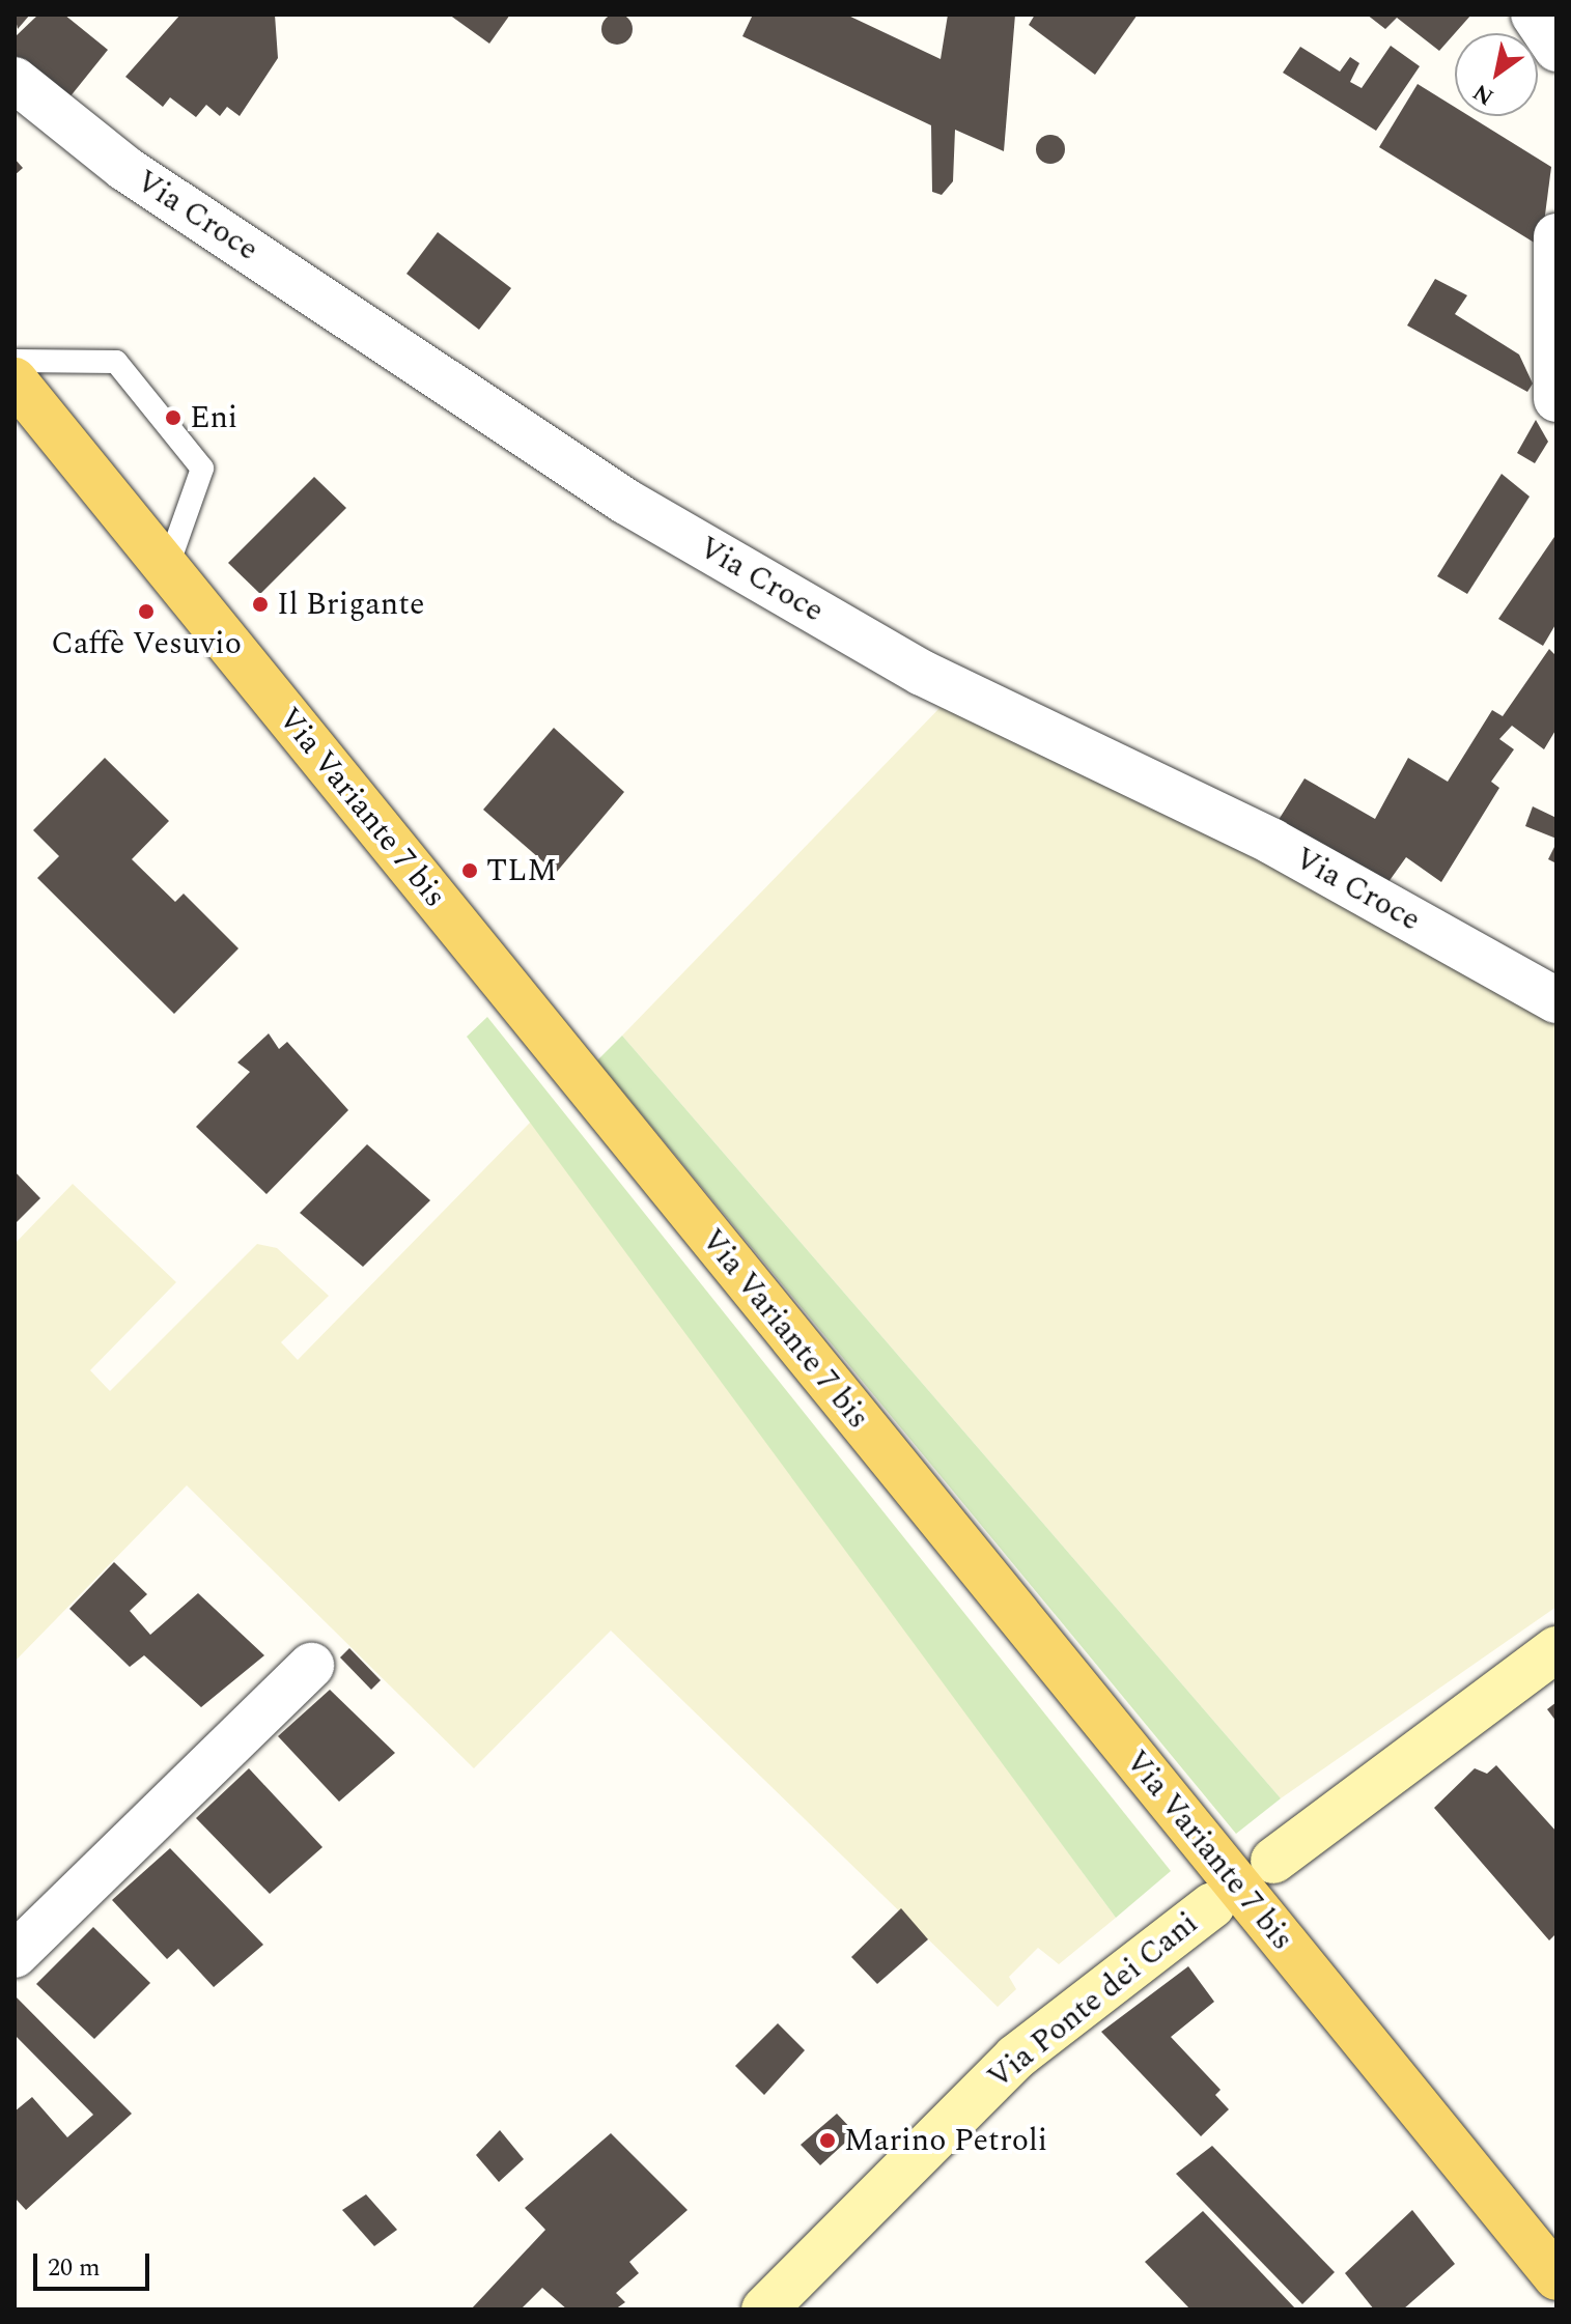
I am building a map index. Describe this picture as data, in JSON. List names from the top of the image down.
{
  "streets": {
    "main road": ["Via Variante 7 bis"],
    "street": ["Via Croce", "Via Ponte dei Cani"]
  },
  "places": [
    "Eni",
    "Il Brigante",
    "Caffè Vesuvio",
    "TLM",
    "Marino Petroli"
  ],
  "scale_bar": "20 m",
  "north": "bottom left"
}
